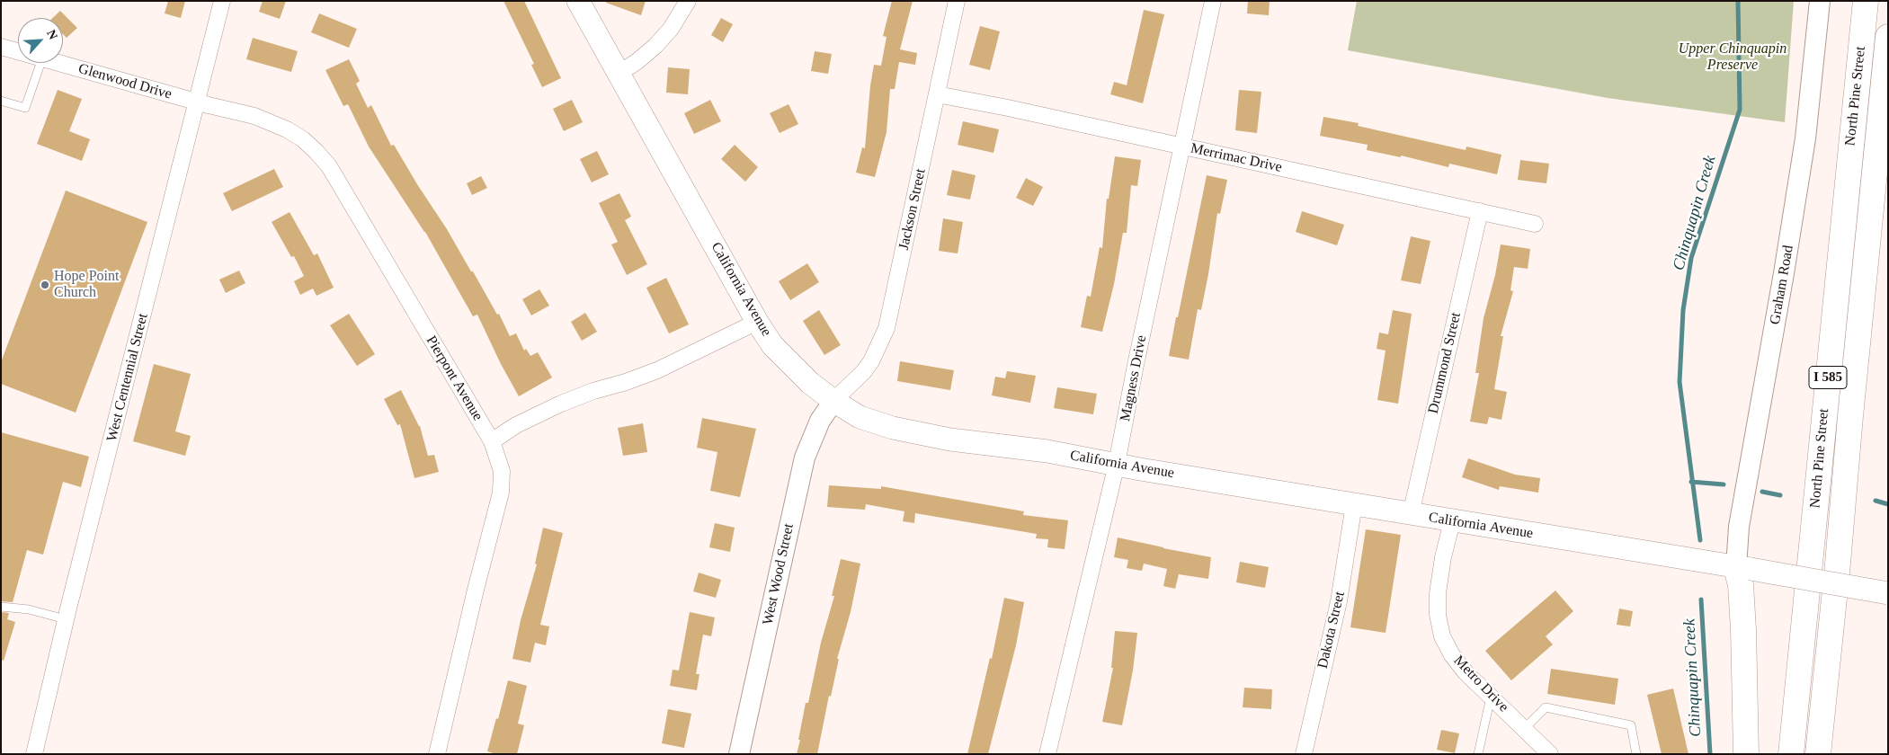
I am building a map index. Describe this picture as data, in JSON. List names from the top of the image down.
{
  "streets": {
    "highway": ["North Pine Street", "I 585"],
    "main road": ["California Avenue"],
    "street": [
      "Glenwood Drive",
      "Merrimac Drive",
      "Jackson Street",
      "Graham Road",
      "Drummond Street",
      "West Centennial Street",
      "Pierpont Avenue",
      "Magness Drive",
      "West Wood Street",
      "Dakota Street",
      "Metro Drive"
    ]
  },
  "crossings": [
    ["Glenwood Drive", "West Centennial Street"],
    ["Glenwood Drive", "Pierpont Avenue"],
    ["Merrimac Drive", "Jackson Street"],
    ["Merrimac Drive", "Drummond Street"],
    ["Merrimac Drive", "Magness Drive"],
    ["Jackson Street", "California Avenue"],
    ["Jackson Street", "West Wood Street"],
    ["Graham Road", "California Avenue"],
    ["California Avenue", "Drummond Street"],
    ["California Avenue", "Magness Drive"],
    ["California Avenue", "West Wood Street"],
    ["California Avenue", "Dakota Street"],
    ["California Avenue", "Metro Drive"],
    ["West Centennial Street", "Pierpont Avenue"]
  ],
  "water": ["Chinquapin Creek"],
  "parks": ["Upper Chinquapin Preserve"],
  "places": ["Hope Point Church"],
  "north": "top right"
}
